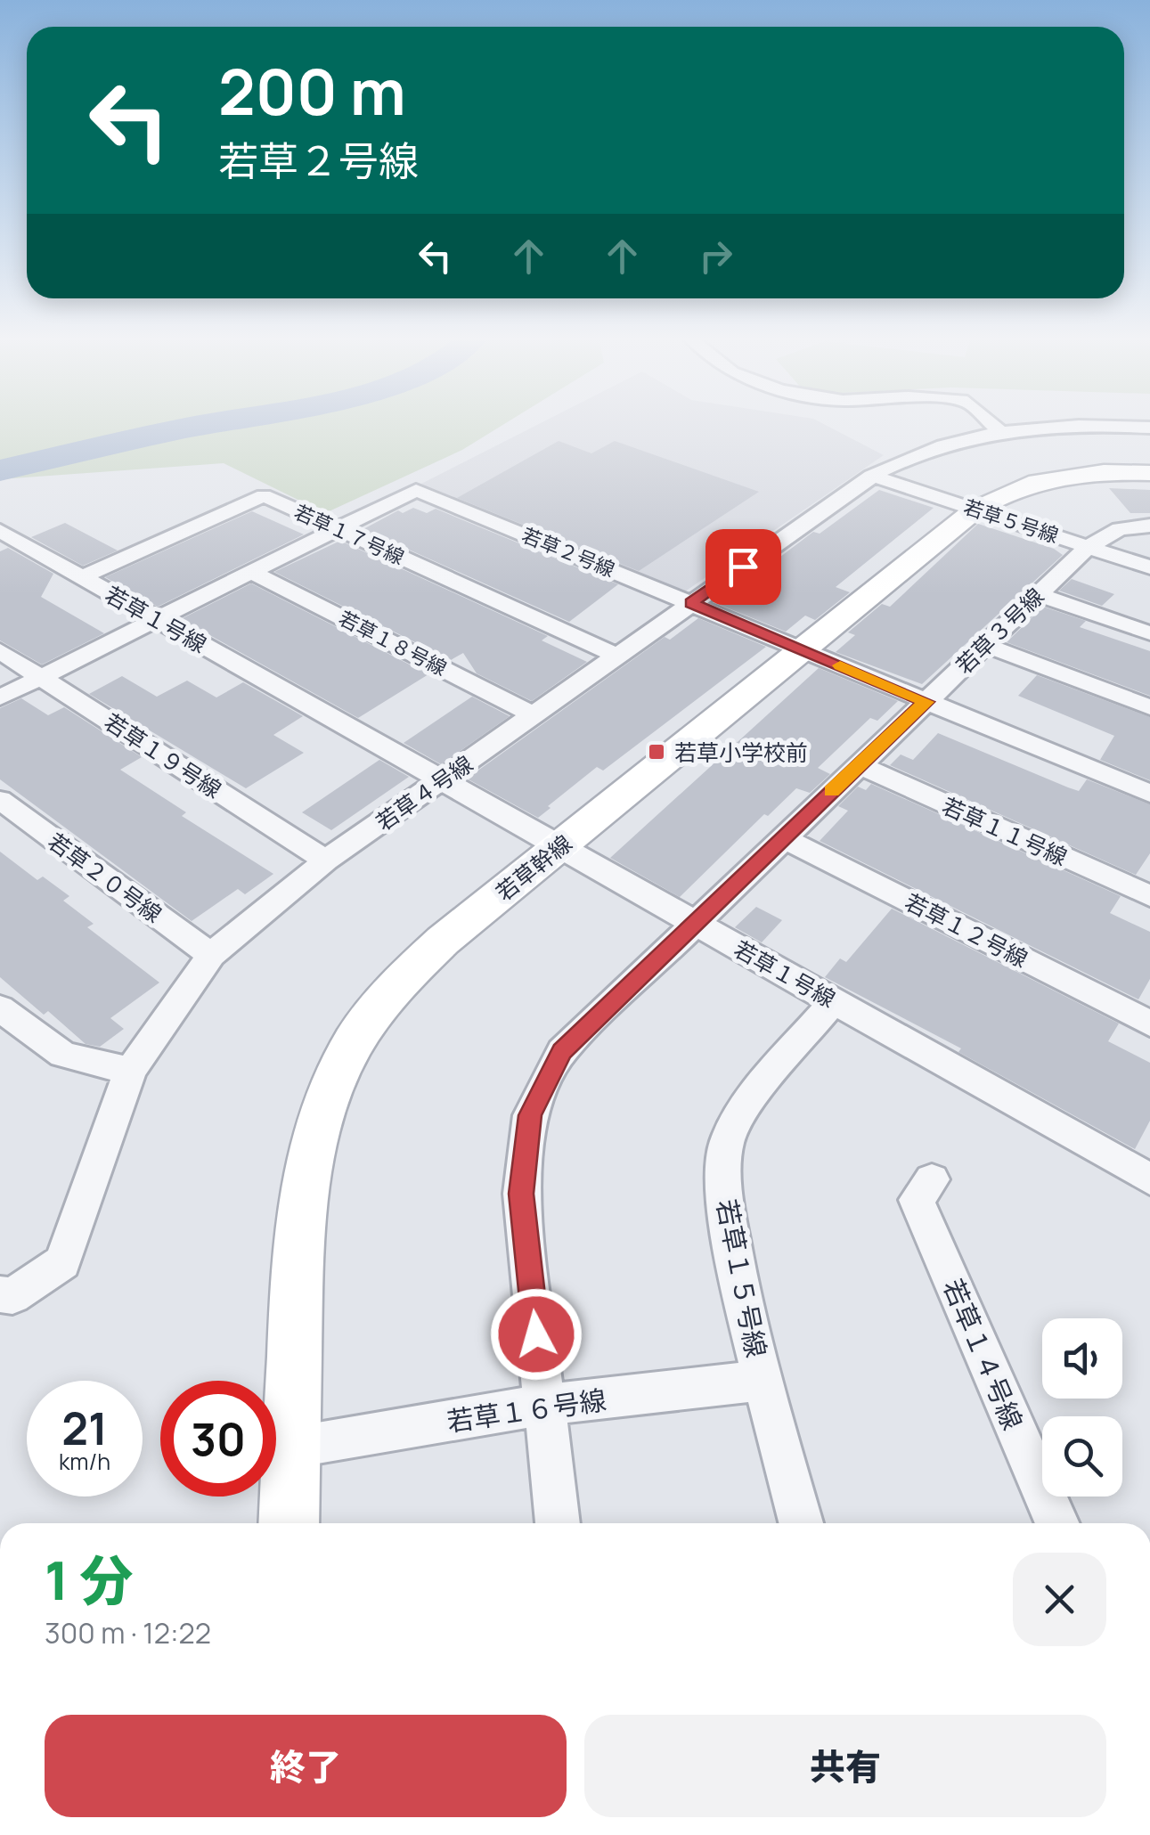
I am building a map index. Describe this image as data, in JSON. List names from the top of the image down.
{
  "streets": {
    "street": [
      "若草５号線",
      "若草１７号線",
      "若草２号線",
      "若草１号線",
      "若草３号線",
      "若草１８号線",
      "若草１９号線",
      "若草４号線",
      "若草１１号線",
      "若草幹線",
      "若草２０号線",
      "若草１２号線",
      "若草１５号線",
      "若草１４号線",
      "若草１６号線"
    ]
  },
  "crossings": [
    ["若草５号線", "若草３号線"],
    ["若草５号線", "若草４号線"],
    ["若草５号線", "若草幹線"],
    ["若草１７号線", "若草２号線"],
    ["若草１７号線", "若草１号線"],
    ["若草１７号線", "若草４号線"],
    ["若草２号線", "若草１号線"],
    ["若草２号線", "若草３号線"],
    ["若草２号線", "若草１８号線"],
    ["若草２号線", "若草１９号線"],
    ["若草２号線", "若草４号線"],
    ["若草２号線", "若草幹線"],
    ["若草１号線", "若草３号線"],
    ["若草１号線", "若草４号線"],
    ["若草１号線", "若草幹線"],
    ["若草１号線", "若草１５号線"],
    ["若草３号線", "若草１１号線"],
    ["若草３号線", "若草１２号線"],
    ["若草３号線", "若草１６号線"],
    ["若草１８号線", "若草４号線"],
    ["若草１９号線", "若草４号線"],
    ["若草４号線", "若草２０号線"],
    ["若草幹線", "若草１６号線"],
    ["若草１５号線", "若草１６号線"]
  ],
  "places": {
    "transit": ["若草小学校前"]
  },
  "page": {
    "turn": ["200 m", "若草２号線"],
    "speed": "21 km/h",
    "limit": "30",
    "heading": ["1 分", "300 m · 12:22"],
    "buttons": ["終了", "共有"]
  }
}
